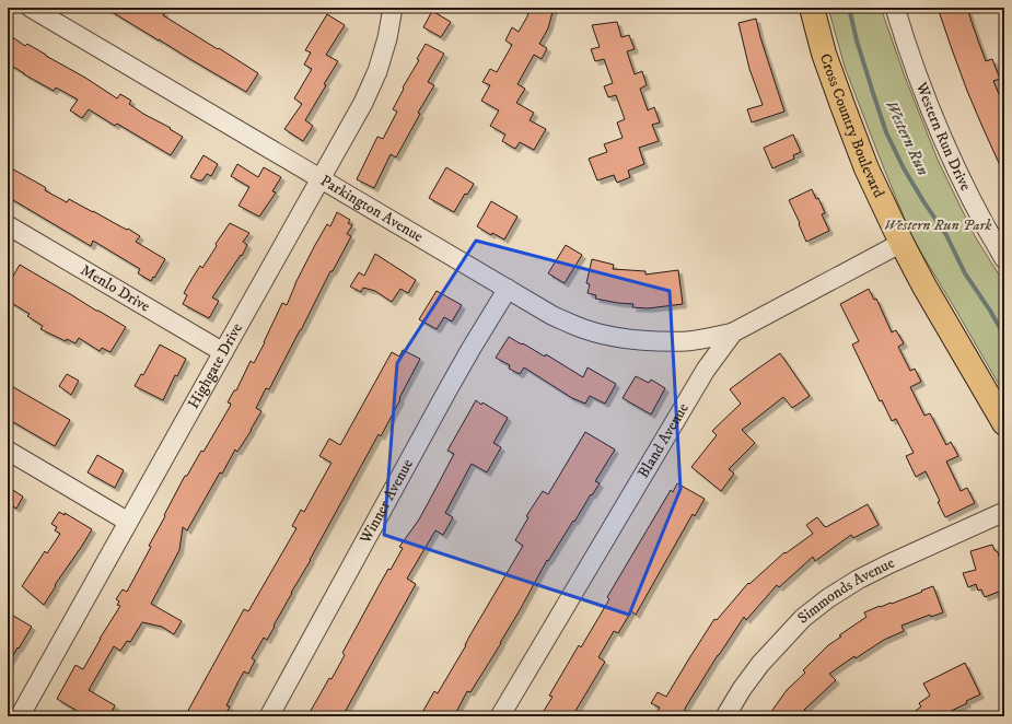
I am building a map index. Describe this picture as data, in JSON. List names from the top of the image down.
{
  "streets": {
    "main road": ["Cross Country Boulevard"],
    "street": [
      "Western Run Drive",
      "Parkington Avenue",
      "Menlo Drive",
      "Highgate Drive",
      "Bland Avenue",
      "Winner Avenue",
      "Simmonds Avenue"
    ]
  },
  "crossings": [
    ["Cross Country Boulevard", "Bland Avenue"],
    ["Parkington Avenue", "Highgate Drive"],
    ["Parkington Avenue", "Bland Avenue"],
    ["Parkington Avenue", "Winner Avenue"],
    ["Menlo Drive", "Highgate Drive"]
  ],
  "water": ["Western Run"],
  "parks": ["Western Run Park"]
}
